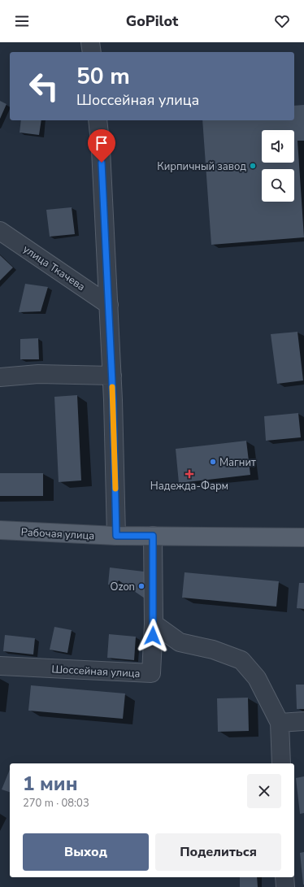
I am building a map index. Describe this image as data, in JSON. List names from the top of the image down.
{
  "streets": {
    "main road": ["Рабочая улица"],
    "street": ["улица Ткачева", "Шоссейная улица"]
  },
  "places": {
    "other": ["Кирпичный завод", "Магнит", "Ozon"],
    "health": ["Надежда-Фарм"]
  },
  "page": {
    "header": "GoPilot",
    "turn": ["50 m", "Шоссейная улица"],
    "heading": ["1 мин", "270 m · 08:03"],
    "buttons": ["Выход", "Поделиться"]
  }
}
